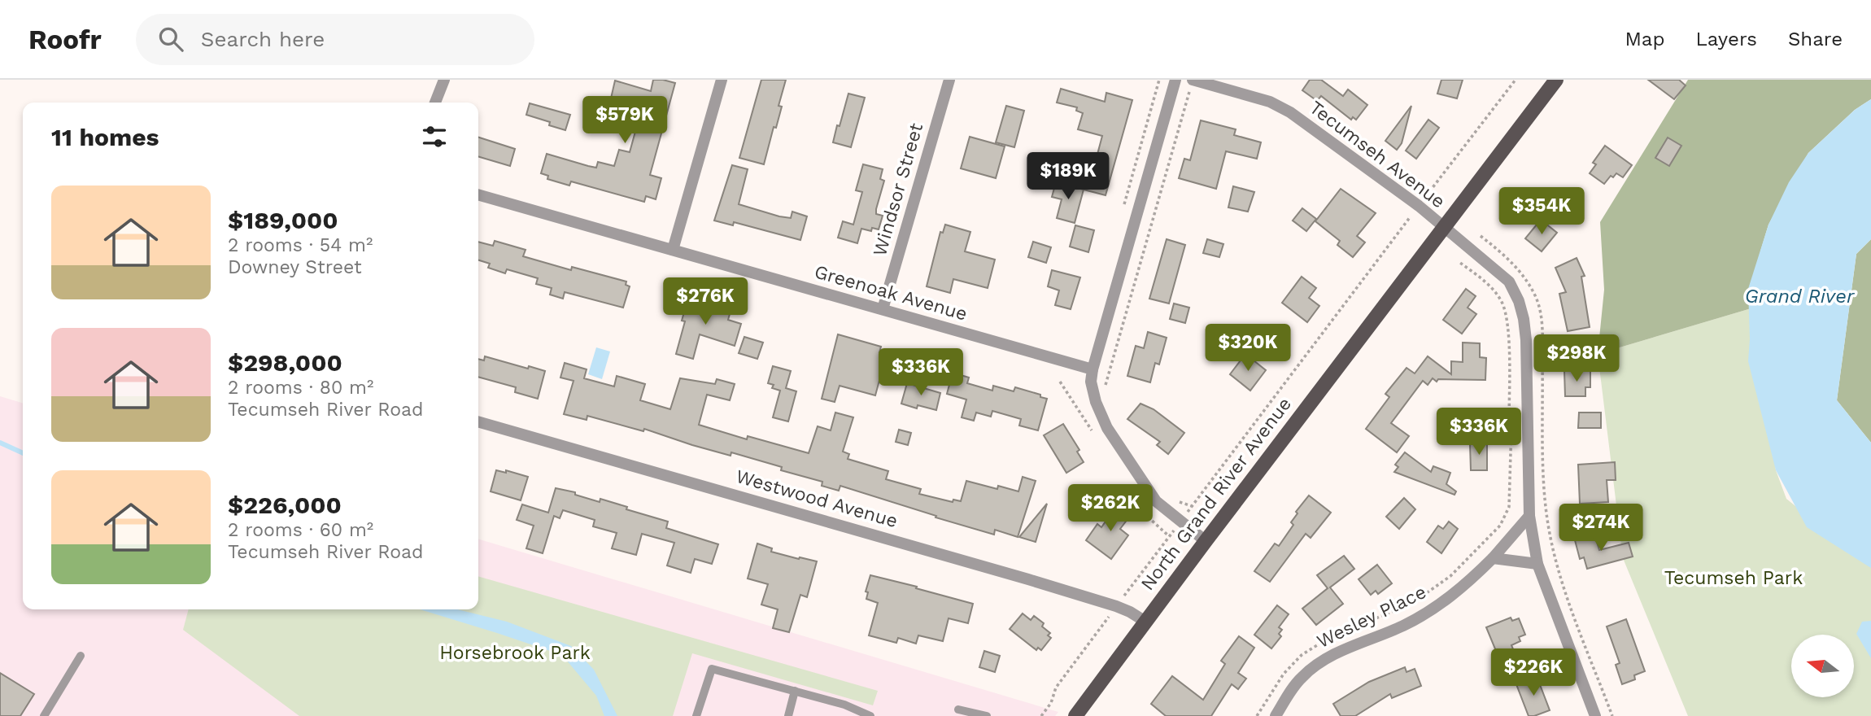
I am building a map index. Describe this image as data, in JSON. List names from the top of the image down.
{
  "streets": {
    "main road": ["North Grand River Avenue"],
    "street": [
      "Tecumseh Avenue",
      "Windsor Street",
      "Greenoak Avenue",
      "Westwood Avenue",
      "Wesley Place"
    ]
  },
  "crossings": [
    ["Tecumseh Avenue", "North Grand River Avenue"],
    ["Tecumseh Avenue", "Wesley Place"],
    ["Windsor Street", "Greenoak Avenue"],
    ["North Grand River Avenue", "Westwood Avenue"]
  ],
  "water": ["Grand River"],
  "parks": ["Tecumseh Park", "Horsebrook Park"],
  "north": "left",
  "page": {
    "header": "Roofr",
    "search": "Search here",
    "nav": ["Map", "Layers", "Share"],
    "price": [
      "$579K",
      "$189K",
      "$354K",
      "$276K",
      "$320K",
      "$298K",
      "$336K",
      "$336K",
      "$262K",
      "$274K",
      "$226K"
    ],
    "heading": "11 homes",
    "list": [
      {
        "name": "$189,000",
        "note": "2 rooms · 54 m² · Downey Street"
      },
      {
        "name": "$298,000",
        "note": "2 rooms · 80 m² · Tecumseh River Road"
      },
      {
        "name": "$226,000",
        "note": "2 rooms · 60 m² · Tecumseh River Road"
      }
    ]
  }
}
